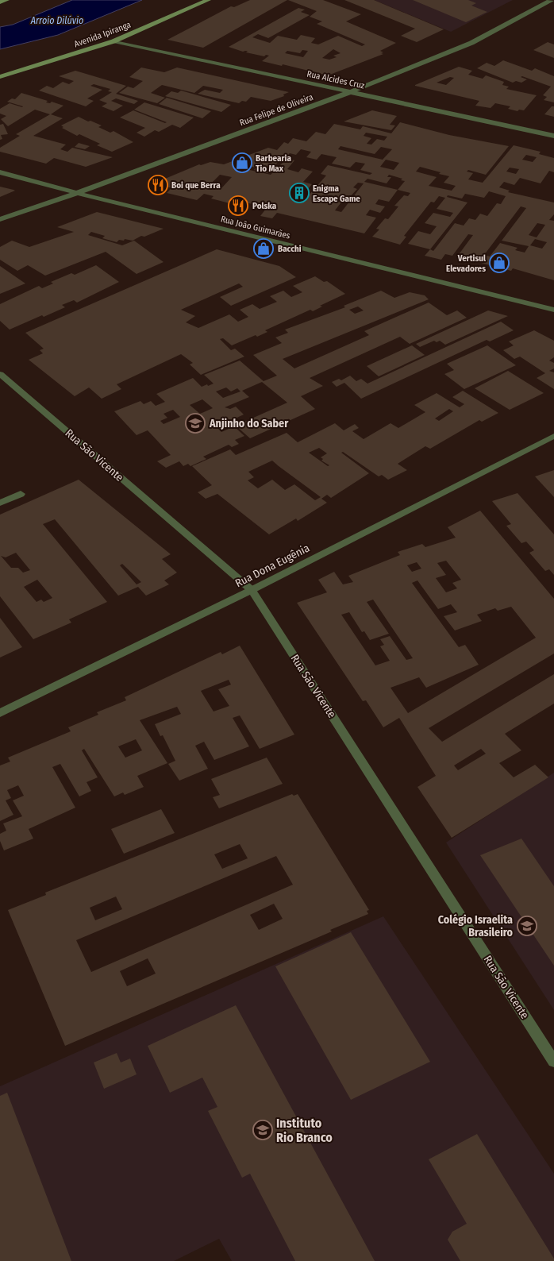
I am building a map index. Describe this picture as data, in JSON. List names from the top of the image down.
{
  "streets": {
    "main road": ["Avenida Ipiranga"],
    "street": [
      "Rua Alcides Cruz",
      "Rua Felipe de Oliveira",
      "Rua João Guimarães",
      "Rua São Vicente",
      "Rua Dona Eugênia"
    ]
  },
  "crossings": [
    ["Avenida Ipiranga", "Rua Alcides Cruz"],
    ["Rua Alcides Cruz", "Rua Felipe de Oliveira"],
    ["Rua Felipe de Oliveira", "Rua João Guimarães"],
    ["Rua São Vicente", "Rua Dona Eugênia"]
  ],
  "water": ["Arroio Dilúvio"],
  "places": {
    "shop": ["Barbearia Tio Max", "Bacchi", "Vertisul Elevadores"],
    "restaurant": ["Boi que Berra", "Polska"],
    "building": ["Enigma Escape Game"],
    "school or university": ["Anjinho do Saber", "Colégio Israelita Brasileiro", "Instituto Rio Branco"]
  }
}
